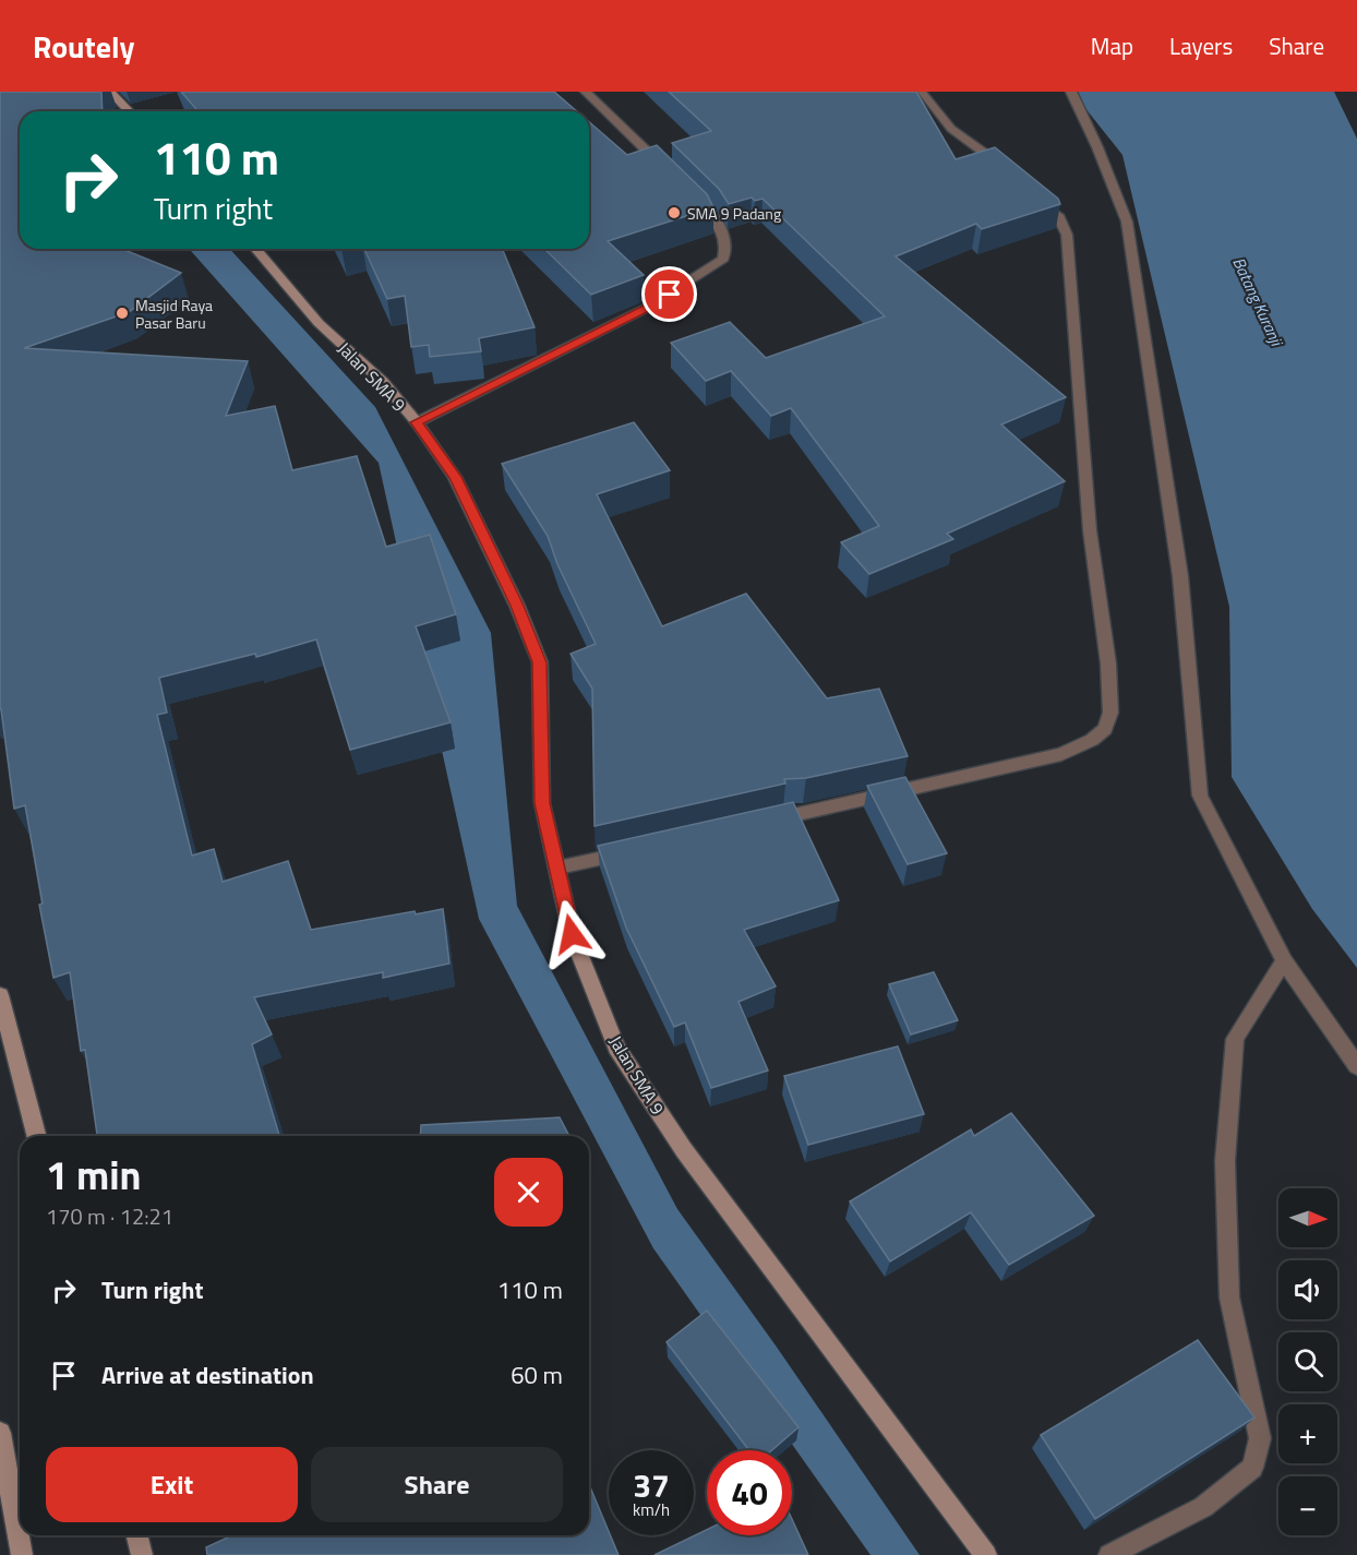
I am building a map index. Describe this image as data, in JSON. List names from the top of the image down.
{
  "streets": {
    "street": ["Jalan SMA 9"]
  },
  "water": ["Batang Kuranji"],
  "places": ["SMA 9 Padang", "Masjid Raya Pasar Baru"],
  "north": "right",
  "page": {
    "header": "Routely",
    "nav": ["Map", "Layers", "Share"],
    "turn": ["110 m", "Turn right"],
    "heading": ["1 min", "170 m · 12:21"],
    "map_buttons": ["+", "−"],
    "list": [
      {
        "name": "Turn right",
        "value": "110 m"
      },
      {
        "name": "Arrive at destination",
        "value": "60 m"
      }
    ],
    "buttons": ["Exit", "Share"],
    "speed": "37 km/h",
    "limit": "40"
  }
}
